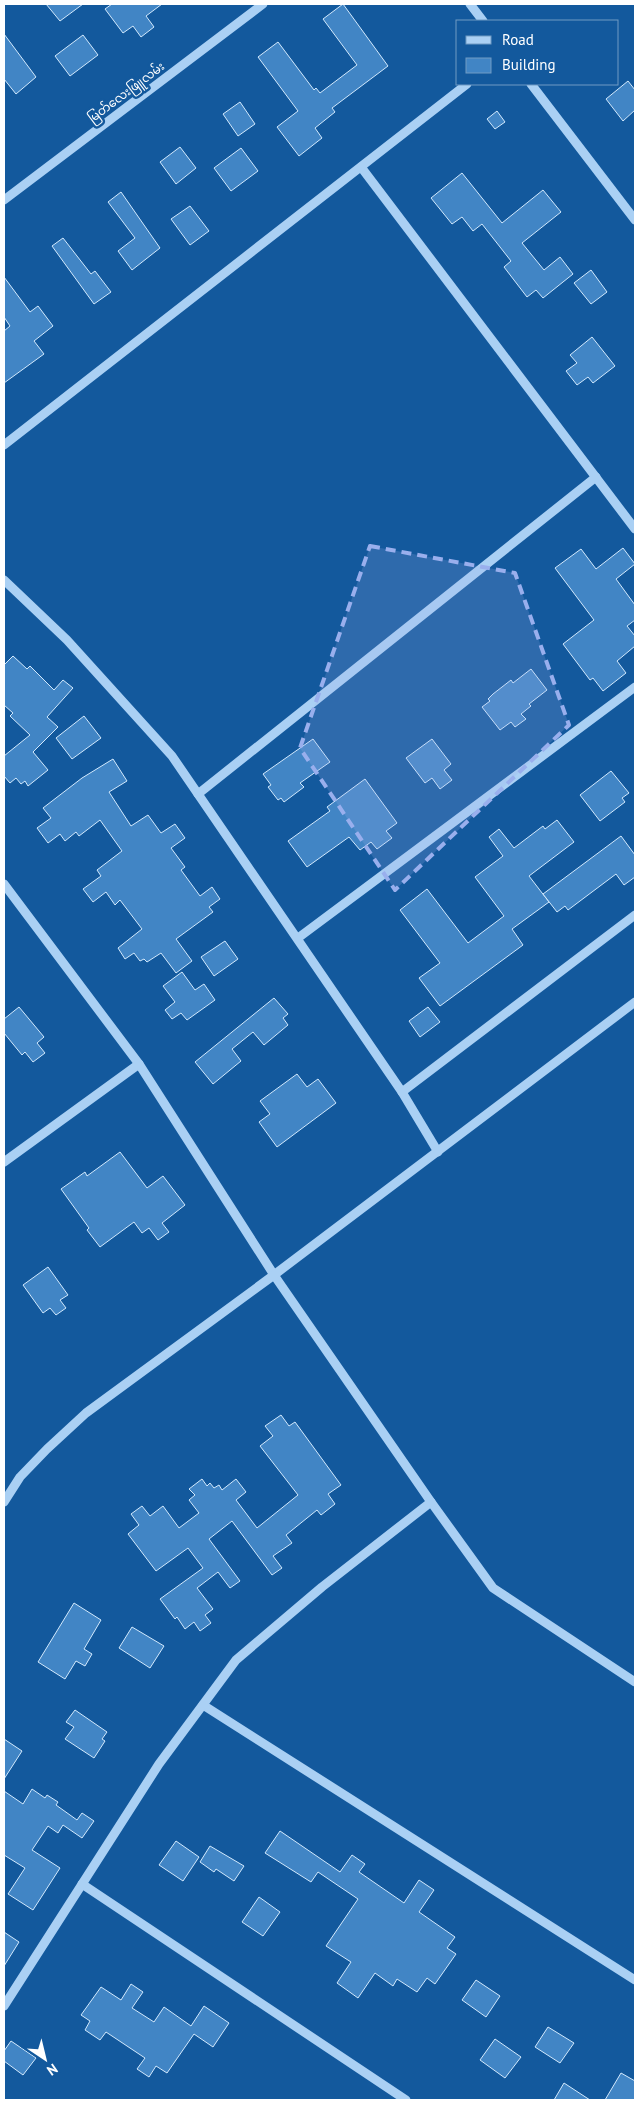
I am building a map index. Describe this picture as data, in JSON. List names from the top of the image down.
{
  "streets": {
    "street": ["မြတ်လေးဖြူလမ်း"]
  },
  "legend": ["Road", "Building"],
  "north": "bottom right"
}
